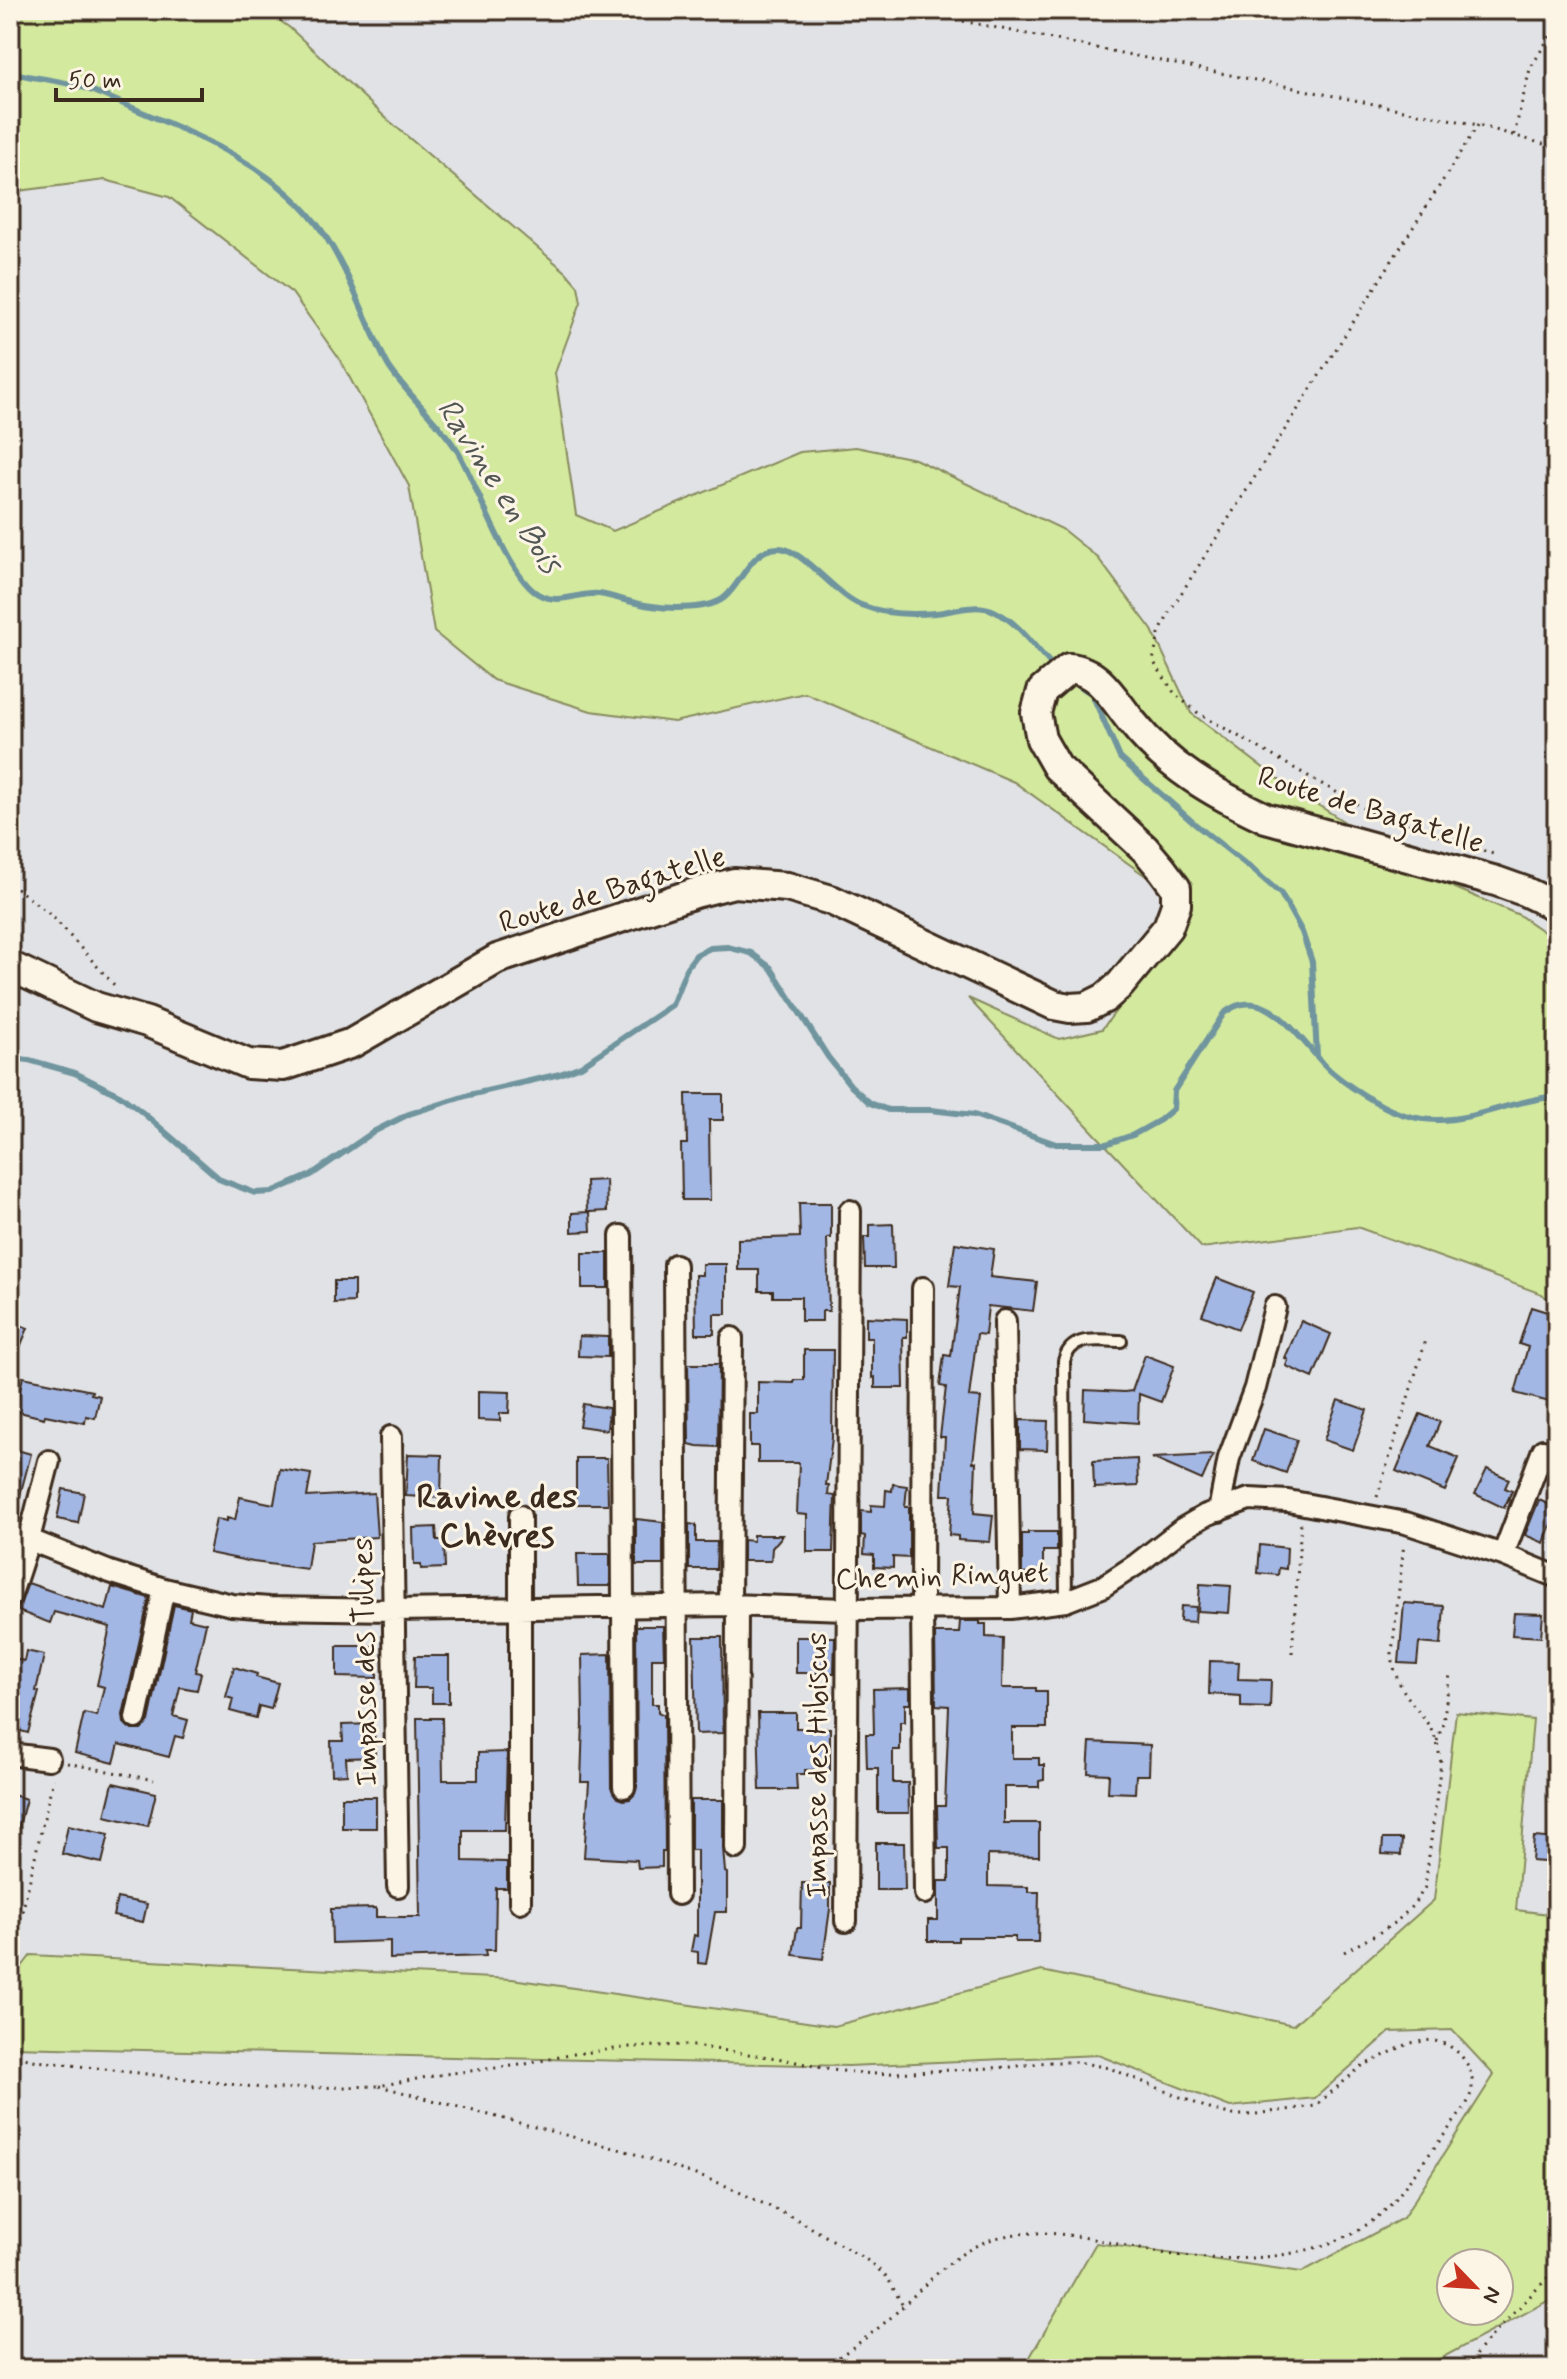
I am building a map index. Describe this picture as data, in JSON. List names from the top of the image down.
{
  "streets": {
    "main road": ["Route de Bagatelle"],
    "street": ["Chemin Ringuet", "Impasse des Tulipes", "Impasse des Hibiscus"]
  },
  "crossings": [
    ["Chemin Ringuet", "Impasse des Tulipes"],
    ["Chemin Ringuet", "Impasse des Hibiscus"]
  ],
  "districts": ["Ravine des Chèvres"],
  "water": ["Ravine en Bois"],
  "scale_bar": "50 m",
  "north": "bottom right"
}
